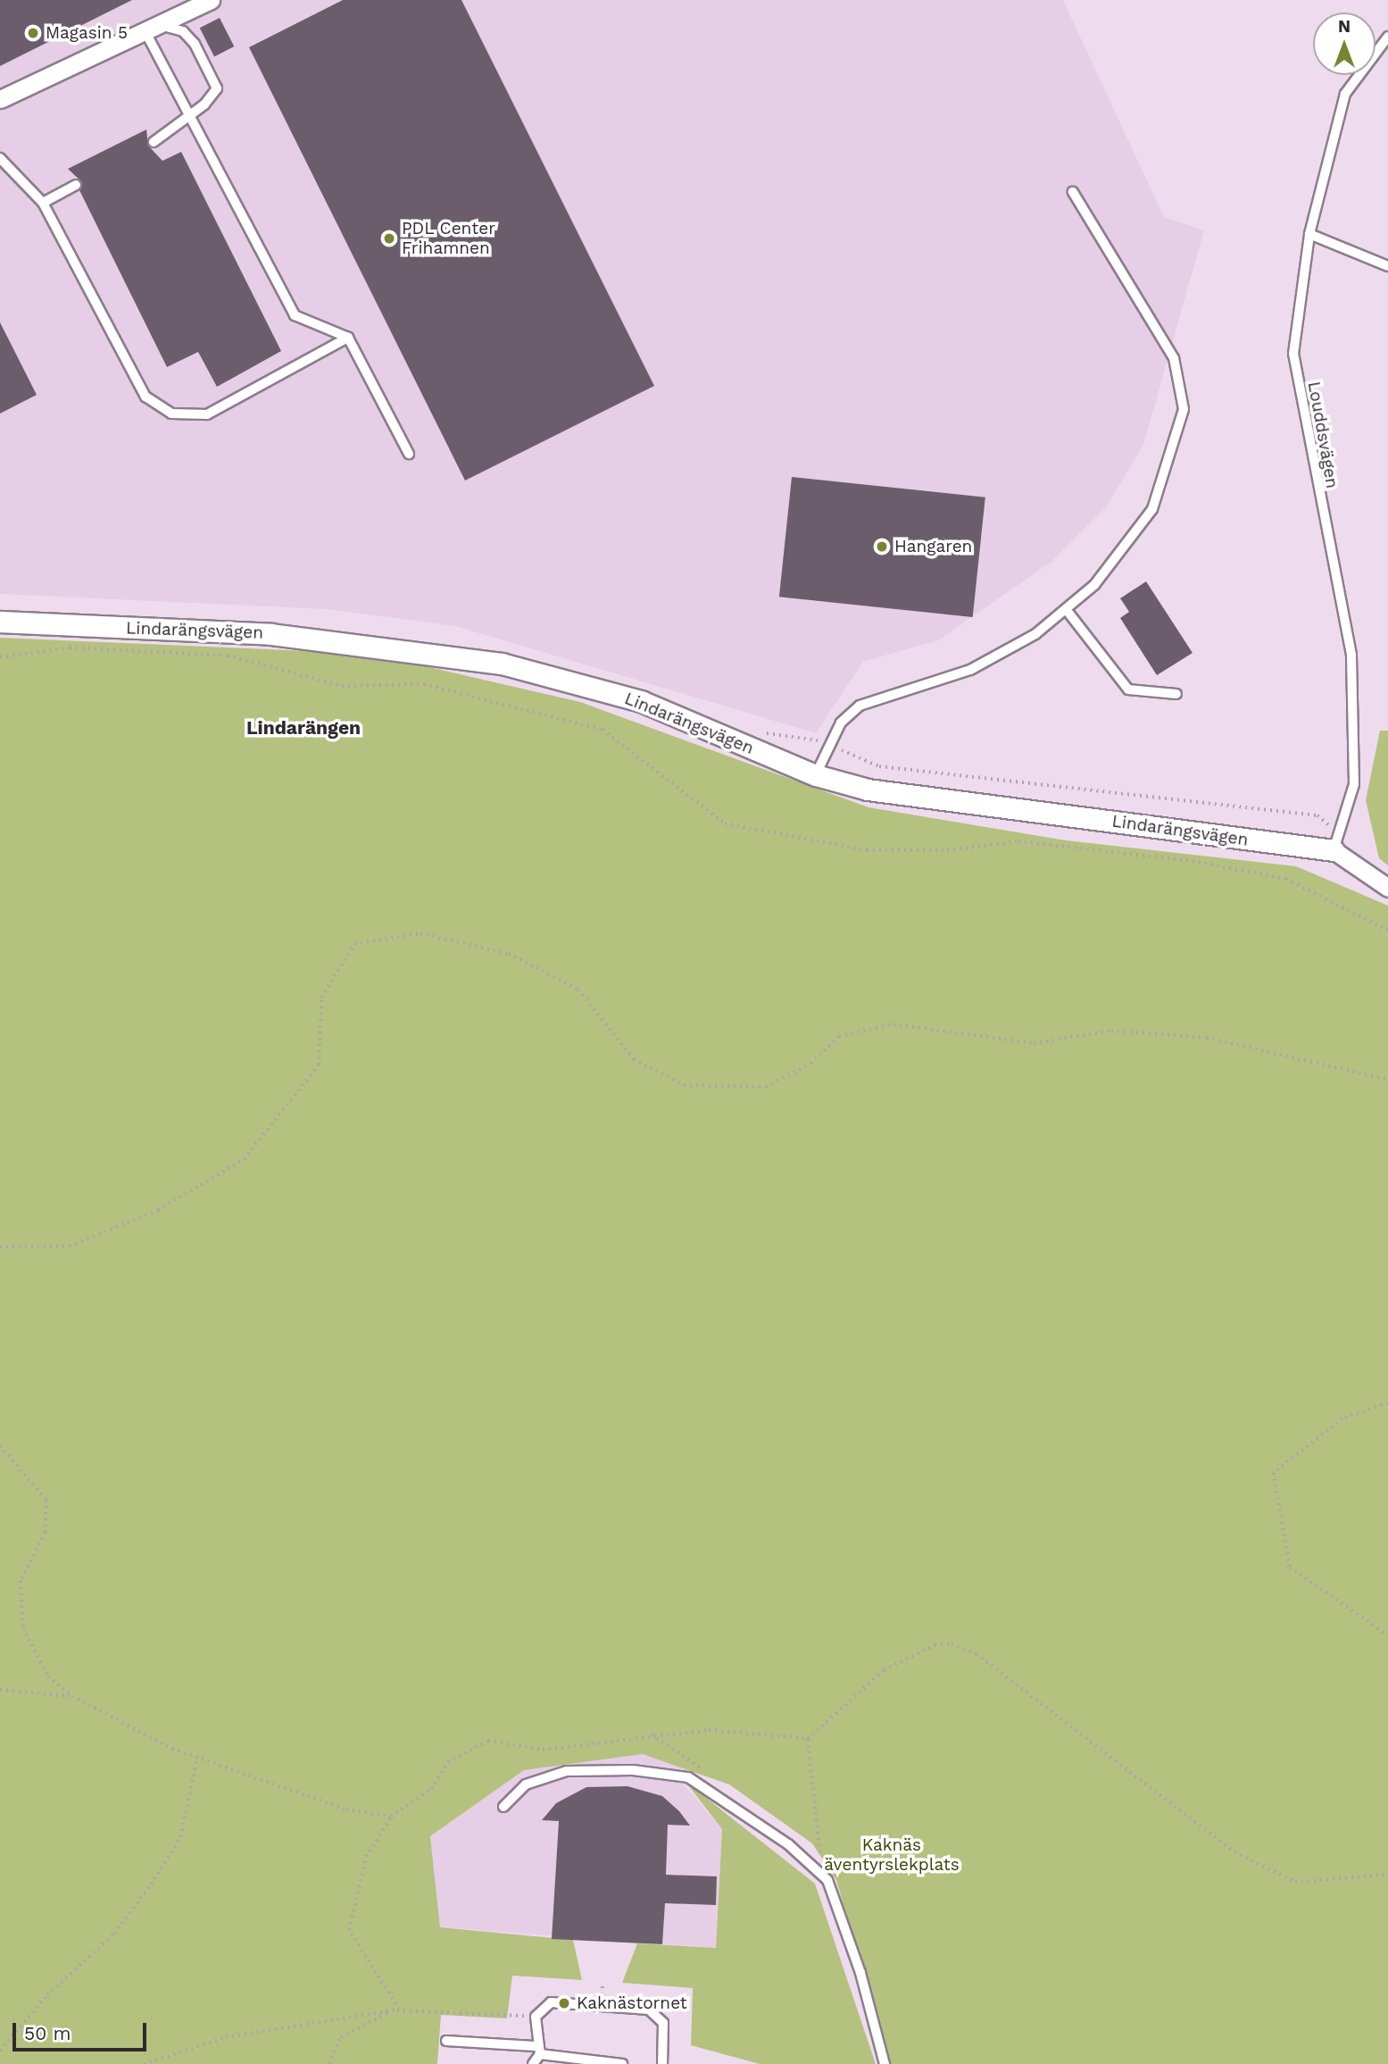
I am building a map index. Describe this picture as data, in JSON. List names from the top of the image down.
{
  "streets": {
    "street": ["Lindarängsvägen"],
    "lane": ["Louddsvägen"]
  },
  "crossings": [
    ["Louddsvägen", "Lindarängsvägen"]
  ],
  "districts": ["Lindarängen"],
  "parks": ["Kaknäs äventyrslekplats"],
  "places": [
    "Magasin 5",
    "PDL Center Frihamnen",
    "Hangaren",
    "Kaknästornet"
  ],
  "scale_bar": "50 m",
  "north": "top"
}
